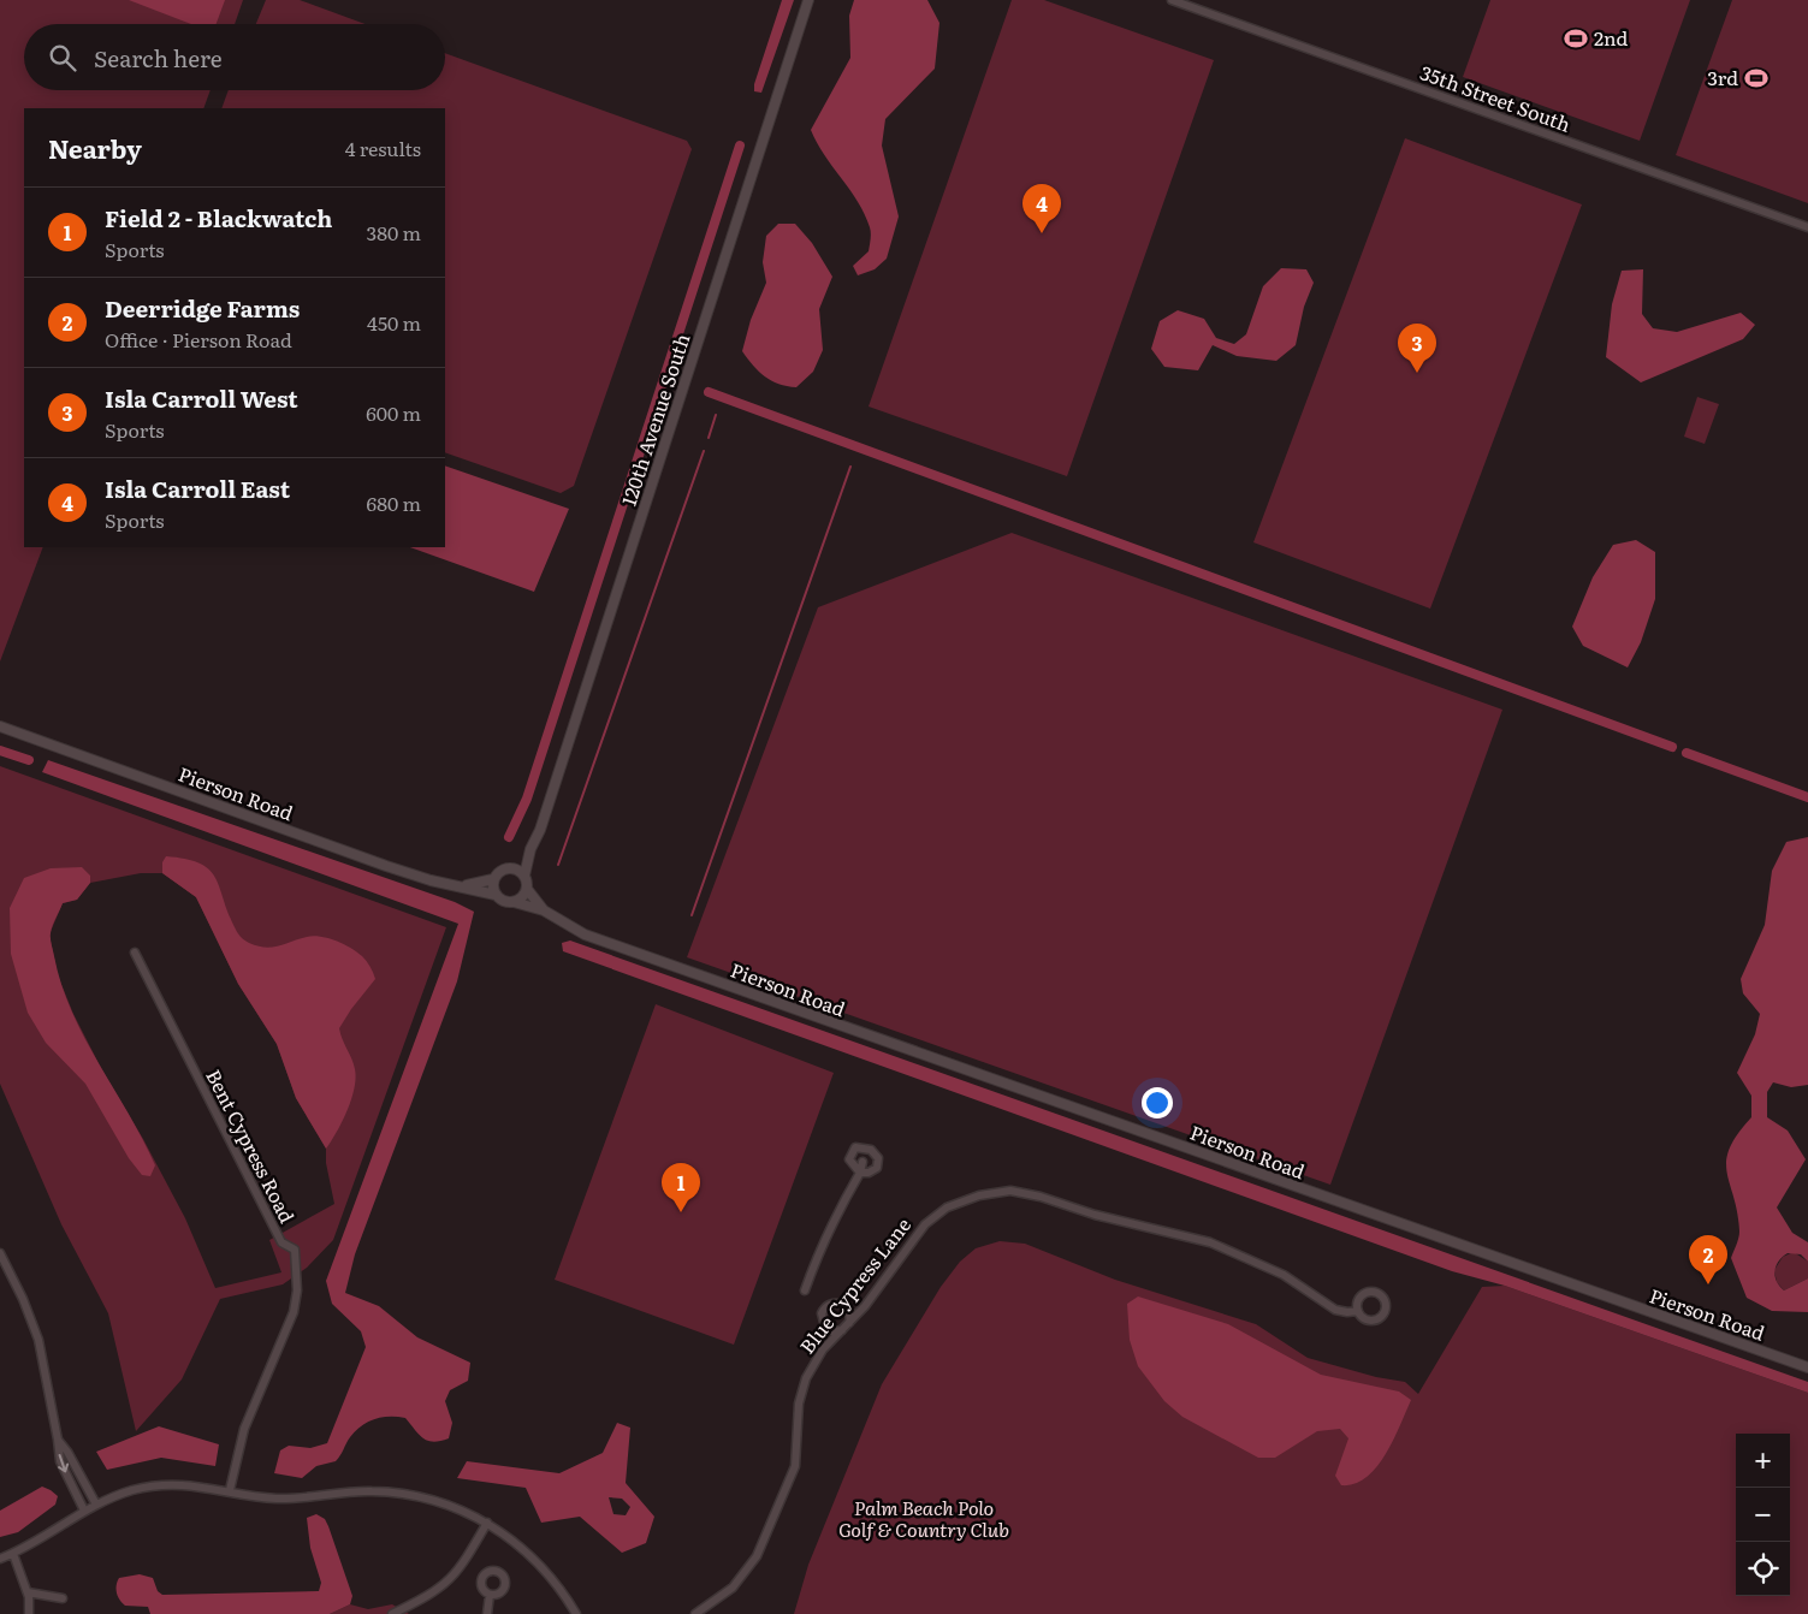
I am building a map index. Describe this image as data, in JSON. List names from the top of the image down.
{
  "streets": {
    "street": [
      "35th Street South",
      "120th Avenue South",
      "Pierson Road",
      "Bent Cypress Road",
      "Blue Cypress Lane"
    ]
  },
  "crossings": [
    ["120th Avenue South", "Pierson Road"]
  ],
  "parks": ["Palm Beach Polo Golf & Country Club"],
  "places": {
    "sports": ["2nd", "3rd"]
  },
  "page": {
    "search": "Search here",
    "heading": ["Nearby", "4 results"],
    "pins": [
      "4",
      "3",
      "1",
      "2"
    ],
    "list": [
      {
        "mark": "1",
        "name": "Field 2 - Blackwatch",
        "note": "Sports",
        "value": "380 m"
      },
      {
        "mark": "2",
        "name": "Deerridge Farms",
        "note": "Office · Pierson Road",
        "value": "450 m"
      },
      {
        "mark": "3",
        "name": "Isla Carroll West",
        "note": "Sports",
        "value": "600 m"
      },
      {
        "mark": "4",
        "name": "Isla Carroll East",
        "note": "Sports",
        "value": "680 m"
      }
    ],
    "map_buttons": ["+", "−"]
  }
}
